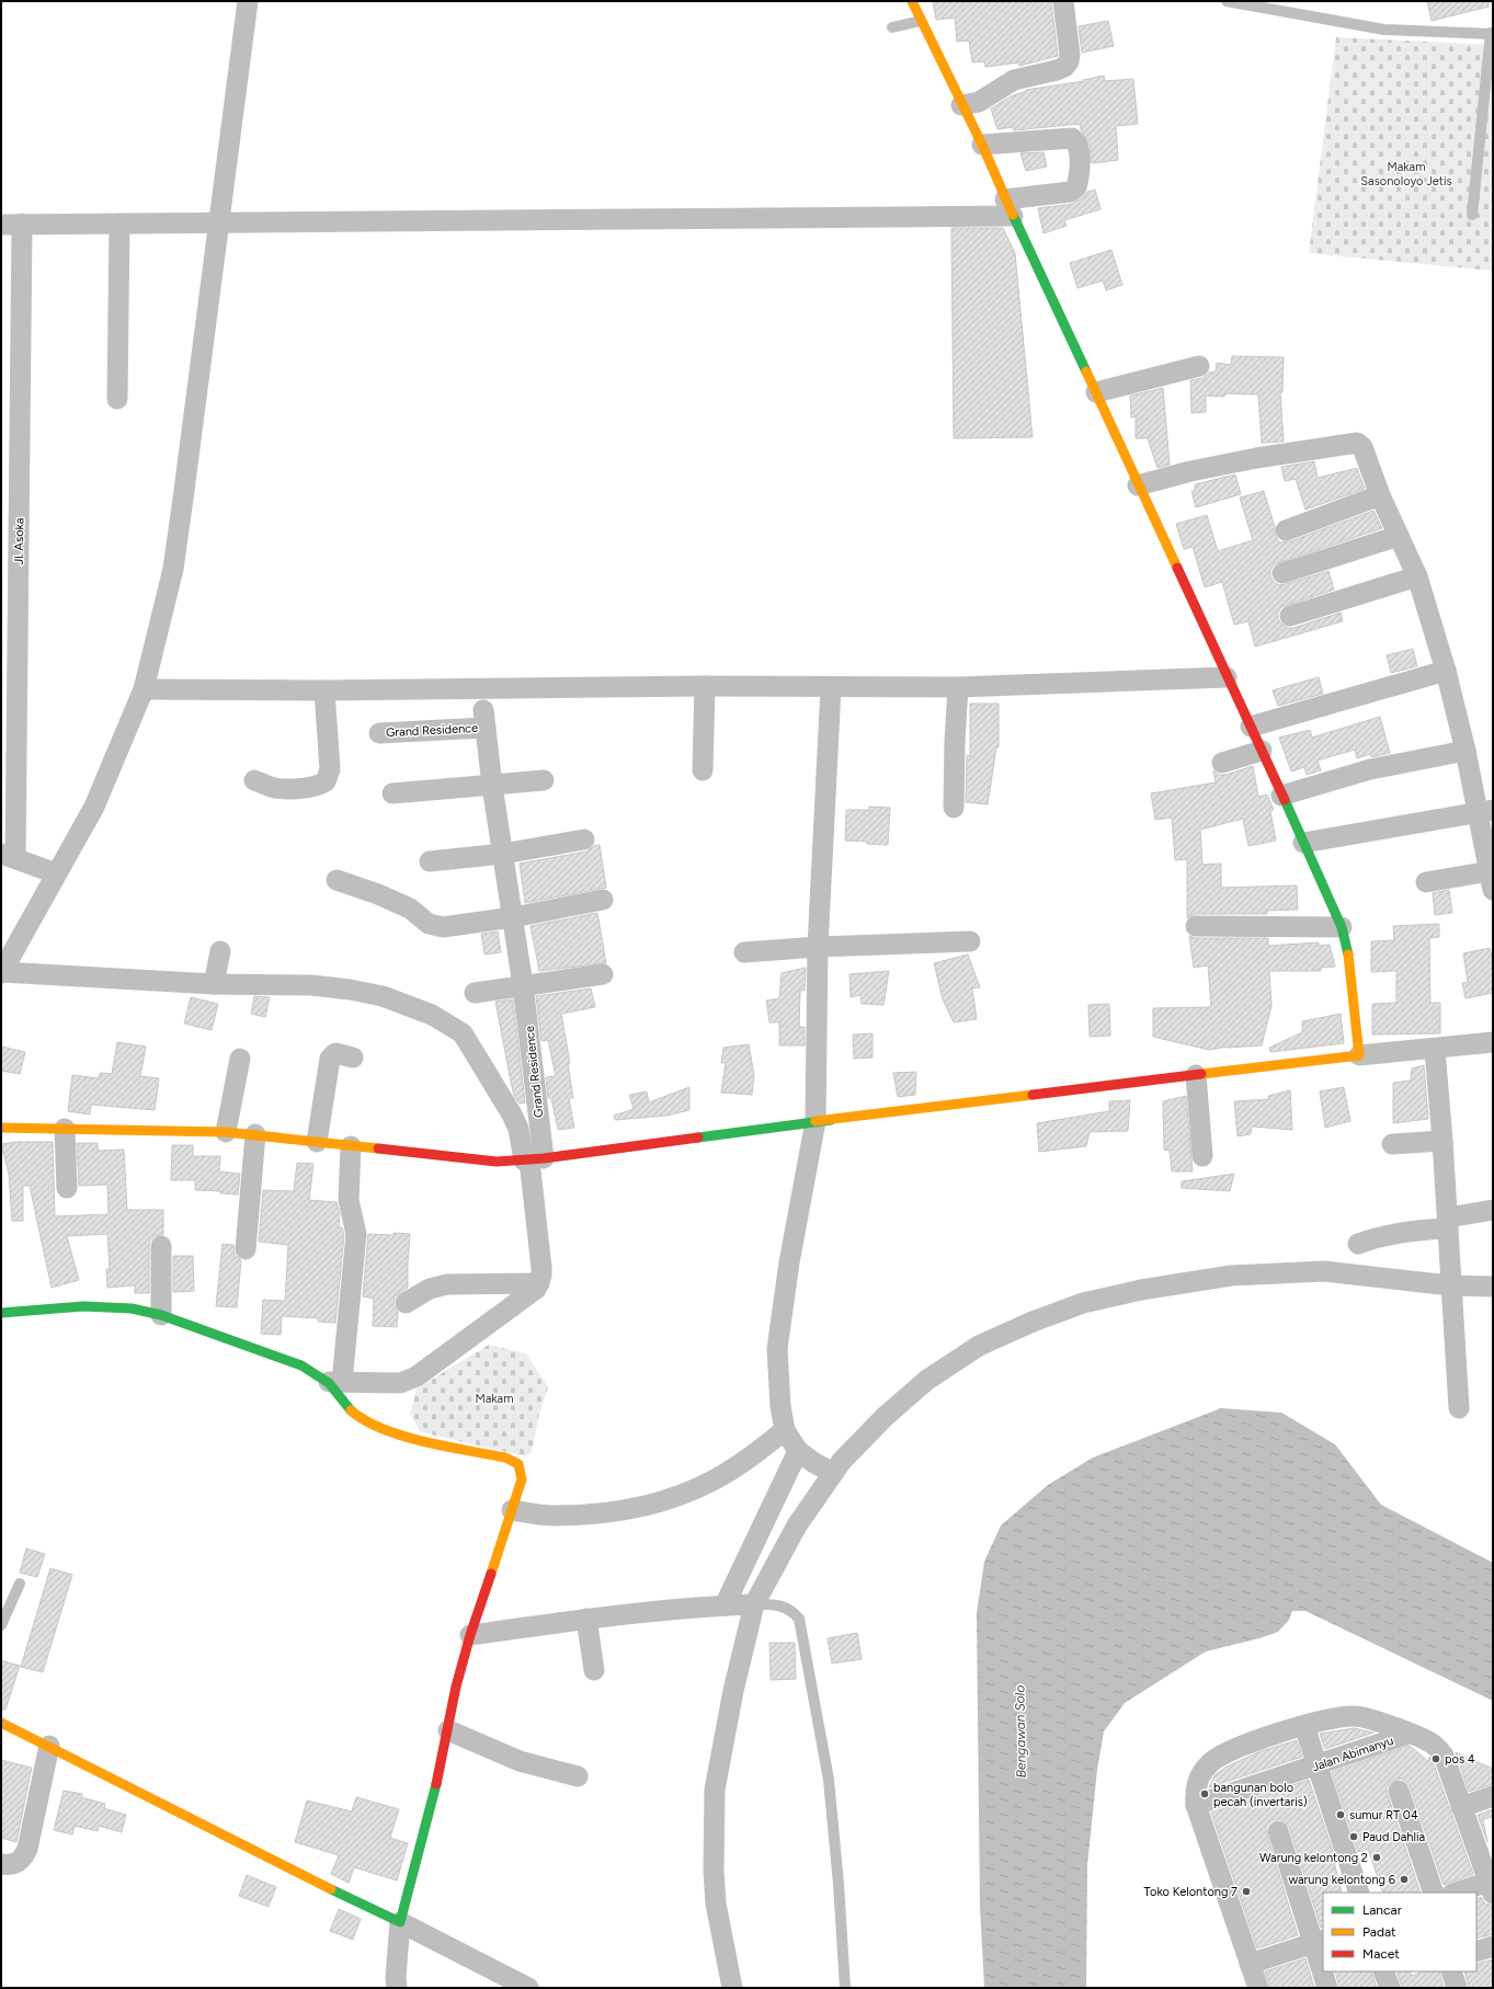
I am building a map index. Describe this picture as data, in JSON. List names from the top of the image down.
{
  "streets": {
    "street": ["Jl. Asoka", "Grand Residence", "Jalan Abimanyu"]
  },
  "water": ["Bengawan Solo"],
  "parks": ["Makam Sasonoloyo Jetis", "Makam"],
  "places": [
    "pos 4",
    "bangunan bolo pecah (invertaris)",
    "sumur RT 04",
    "Paud Dahlia",
    "Warung kelontong 2",
    "warung kelontong 6",
    "Toko Kelontong 7"
  ],
  "legend": ["Lancar", "Padat", "Macet"]
}
